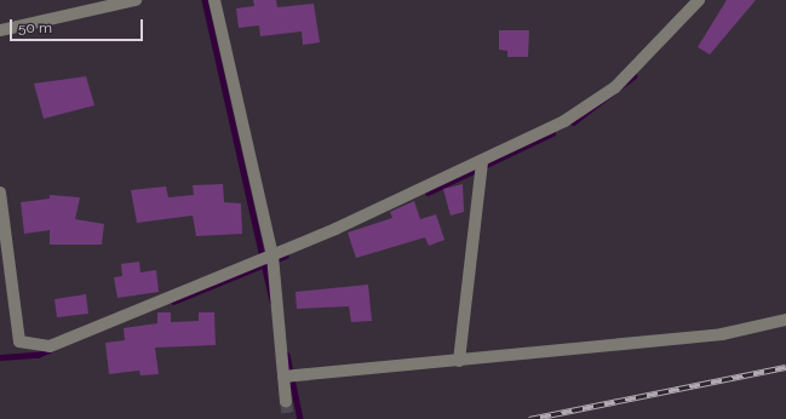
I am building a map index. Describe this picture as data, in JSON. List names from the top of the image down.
{
  "scale_bar": "50 m"
}
